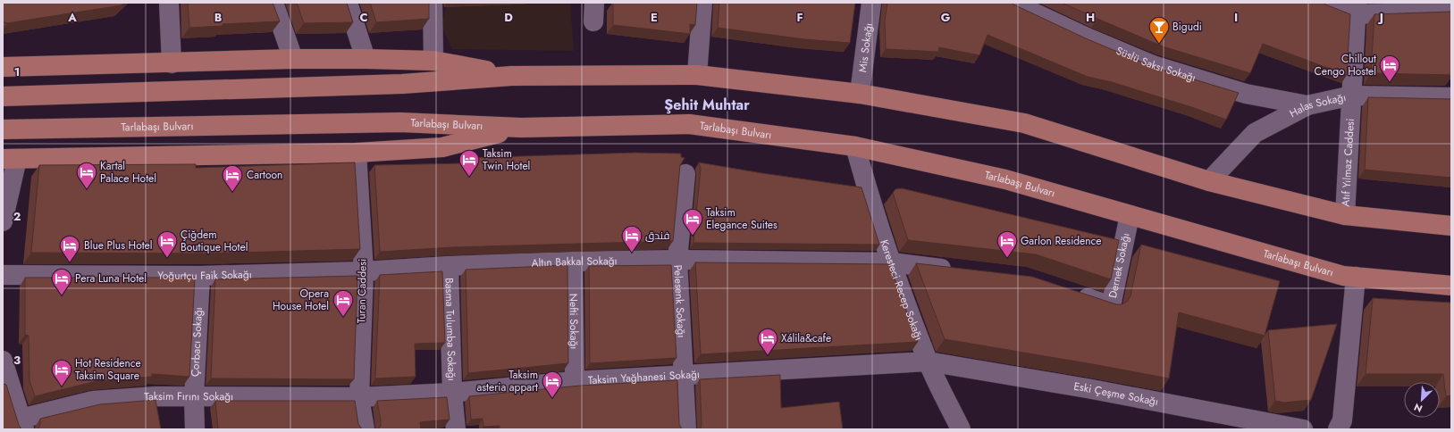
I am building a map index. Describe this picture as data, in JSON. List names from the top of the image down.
{
  "streets": {
    "main road": ["Tarlabaşı Bulvarı"],
    "street": [
      "Mis Sokağı",
      "Süslü Saksı Sokağı",
      "Halas Sokağı",
      "Atıf Yılmaz Caddesi",
      "Altın Bakkal Sokağı",
      "Dernek Sokağı",
      "Yoğurtçu Faik Sokağı",
      "Keresteci Recep Sokağı",
      "Turan Caddesi",
      "Pelesenk Sokağı",
      "Nefti Sokağı",
      "Basma Tulumba Sokağı",
      "Çorbacı Sokağı",
      "Taksim Yağhanesi Sokağı",
      "Eski Çeşme Sokağı",
      "Taksim Fırını Sokağı"
    ]
  },
  "crossings": [
    ["Süslü Saksı Sokağı", "Halas Sokağı"],
    ["Halas Sokağı", "Atıf Yılmaz Caddesi"],
    ["Tarlabaşı Bulvarı", "Dernek Sokağı"],
    ["Tarlabaşı Bulvarı", "Keresteci Recep Sokağı"],
    ["Altın Bakkal Sokağı", "Yoğurtçu Faik Sokağı"],
    ["Altın Bakkal Sokağı", "Keresteci Recep Sokağı"],
    ["Altın Bakkal Sokağı", "Turan Caddesi"],
    ["Altın Bakkal Sokağı", "Pelesenk Sokağı"],
    ["Altın Bakkal Sokağı", "Nefti Sokağı"],
    ["Altın Bakkal Sokağı", "Basma Tulumba Sokağı"],
    ["Yoğurtçu Faik Sokağı", "Turan Caddesi"],
    ["Yoğurtçu Faik Sokağı", "Çorbacı Sokağı"],
    ["Keresteci Recep Sokağı", "Taksim Yağhanesi Sokağı"],
    ["Keresteci Recep Sokağı", "Eski Çeşme Sokağı"],
    ["Turan Caddesi", "Taksim Yağhanesi Sokağı"],
    ["Turan Caddesi", "Taksim Fırını Sokağı"],
    ["Pelesenk Sokağı", "Taksim Yağhanesi Sokağı"],
    ["Nefti Sokağı", "Taksim Yağhanesi Sokağı"],
    ["Basma Tulumba Sokağı", "Taksim Yağhanesi Sokağı"],
    ["Çorbacı Sokağı", "Taksim Fırını Sokağı"],
    ["Taksim Yağhanesi Sokağı", "Eski Çeşme Sokağı"],
    ["Taksim Yağhanesi Sokağı", "Taksim Fırını Sokağı"]
  ],
  "districts": ["Şehit Muhtar"],
  "places": {
    "bar": ["Bigudi"],
    "hotel": [
      "Chillout Cengo Hostel",
      "Taksim Twin Hotel",
      "Kartal Palace Hotel",
      "Cartoon",
      "Taksim Elegance Suites",
      "فندق",
      "Çiğdem Boutique Hotel",
      "Garlon Residence",
      "Blue Plus Hotel",
      "Pera Luna Hotel",
      "Opera House Hotel",
      "Xálila&cafe",
      "Hot Residence Taksim Square",
      "Taksim asteria appart"
    ]
  },
  "north": "bottom left",
  "grid": {
    "columns": [
      "A",
      "B",
      "C",
      "D",
      "E",
      "F",
      "G",
      "H",
      "I",
      "J"
    ],
    "rows": ["1", "2", "3"]
  }
}
